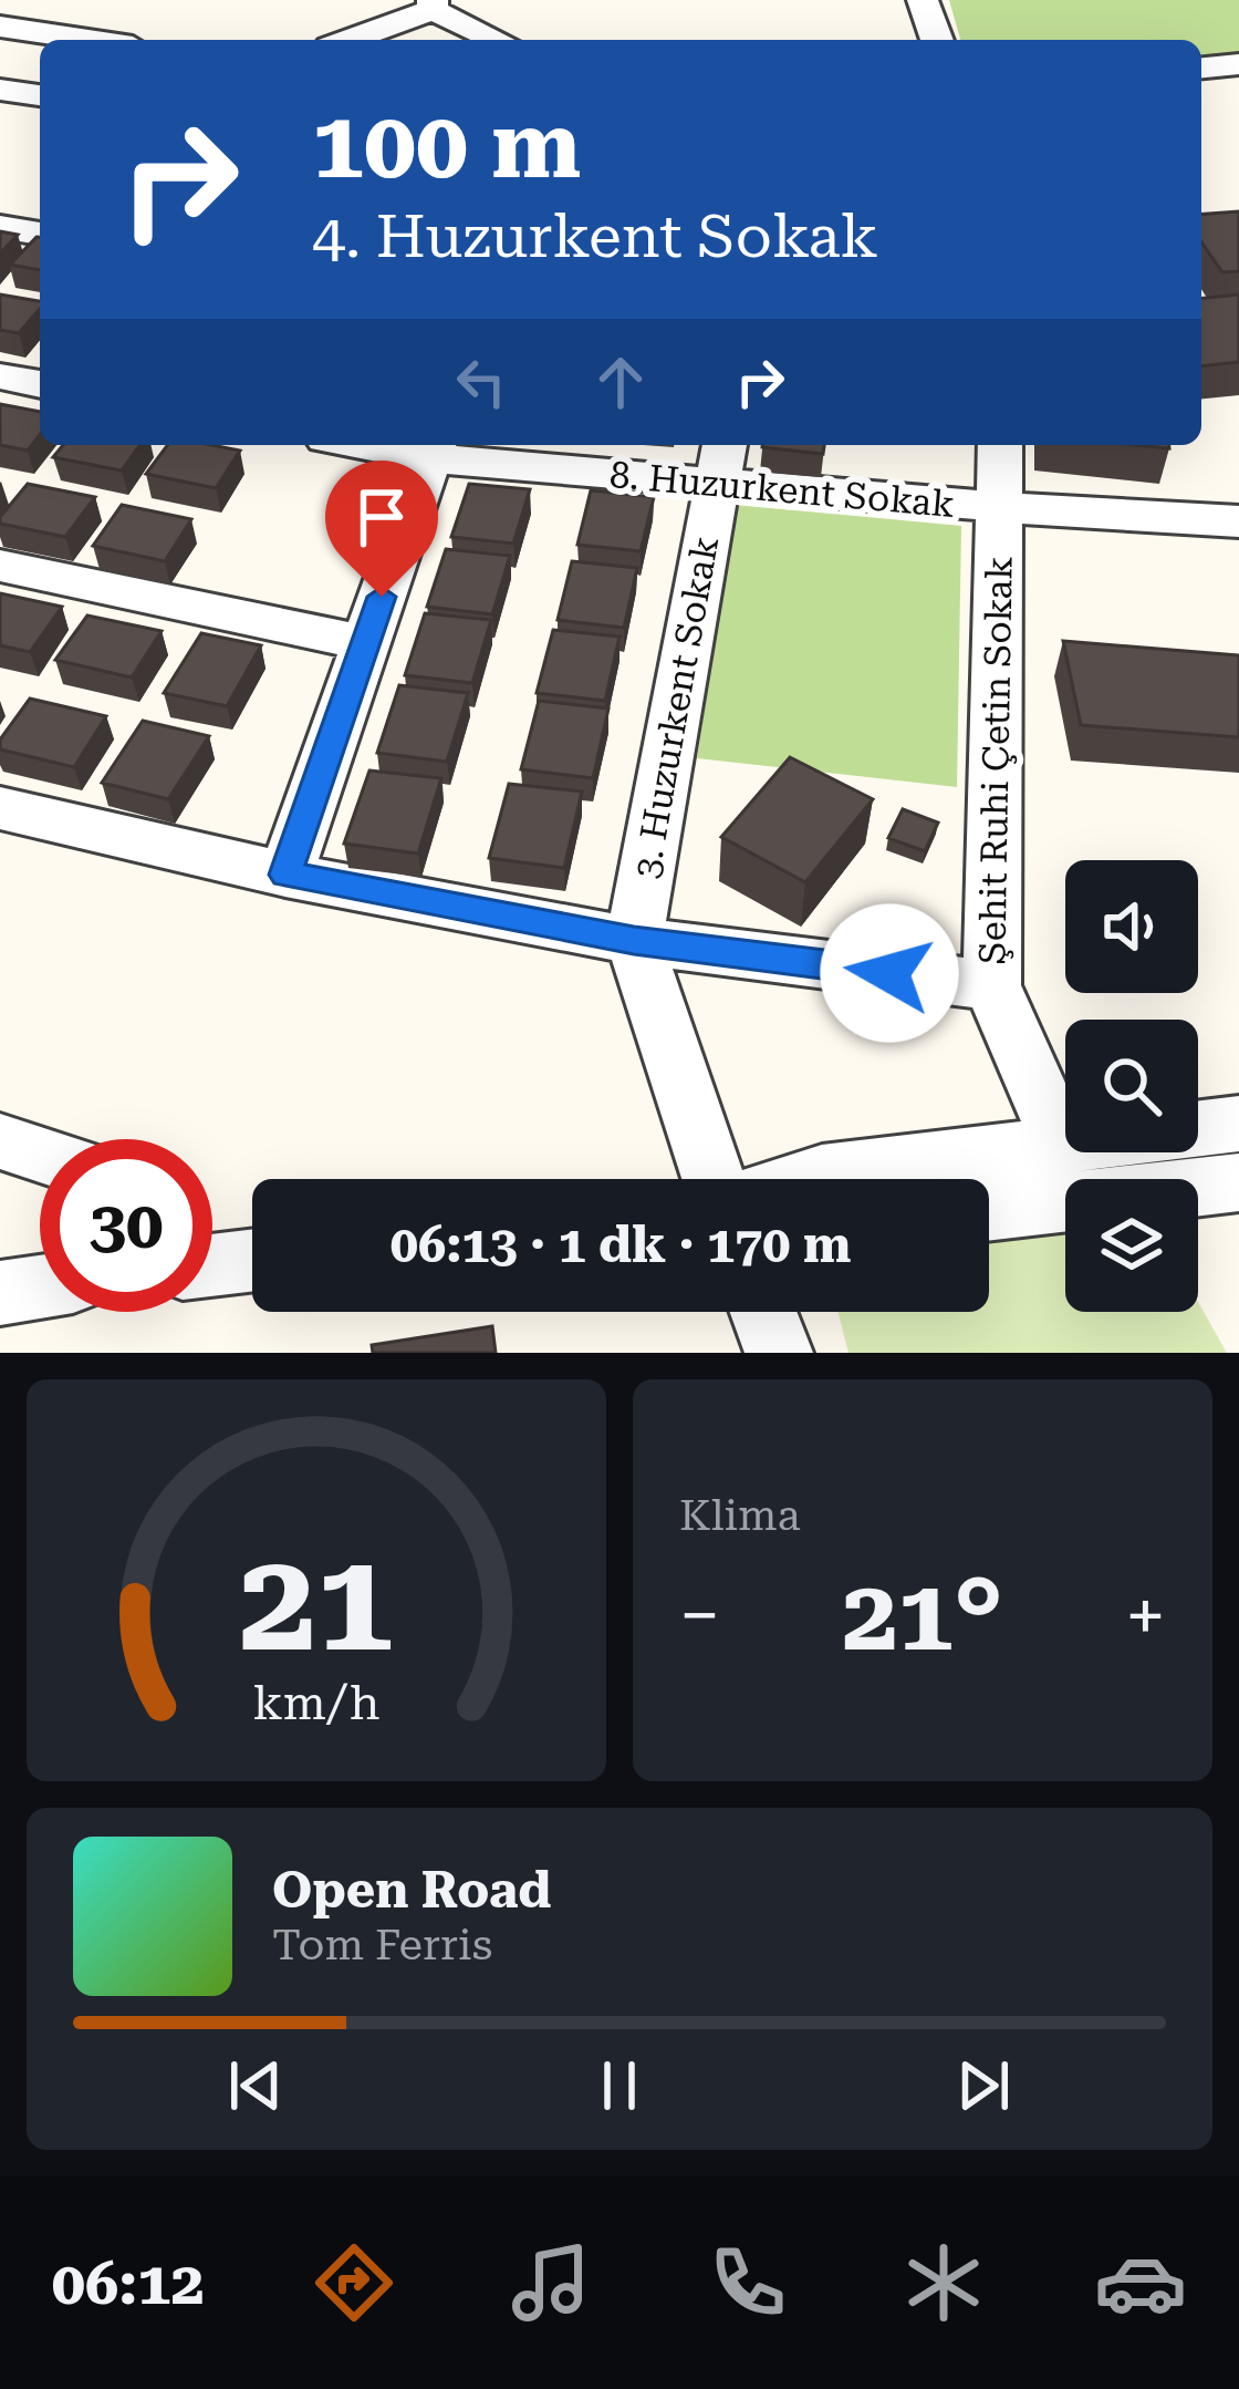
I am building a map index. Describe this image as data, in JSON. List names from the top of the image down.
{
  "streets": {
    "street": ["8. Huzurkent Sokak", "3. Huzurkent Sokak", "Şehit Ruhi Çetin Sokak"]
  },
  "crossings": [
    ["8. Huzurkent Sokak", "3. Huzurkent Sokak"],
    ["8. Huzurkent Sokak", "Şehit Ruhi Çetin Sokak"]
  ],
  "page": {
    "turn": ["100 m", "4. Huzurkent Sokak"],
    "limit": "30",
    "trip": "06:13 · 1 dk · 170 m",
    "tile": "Klima",
    "heat": ["−", "21°", "+"],
    "song": ["Open Road", "Tom Ferris"],
    "tabs": "06:12",
    "gauge": ["21", "km/h"]
  }
}
